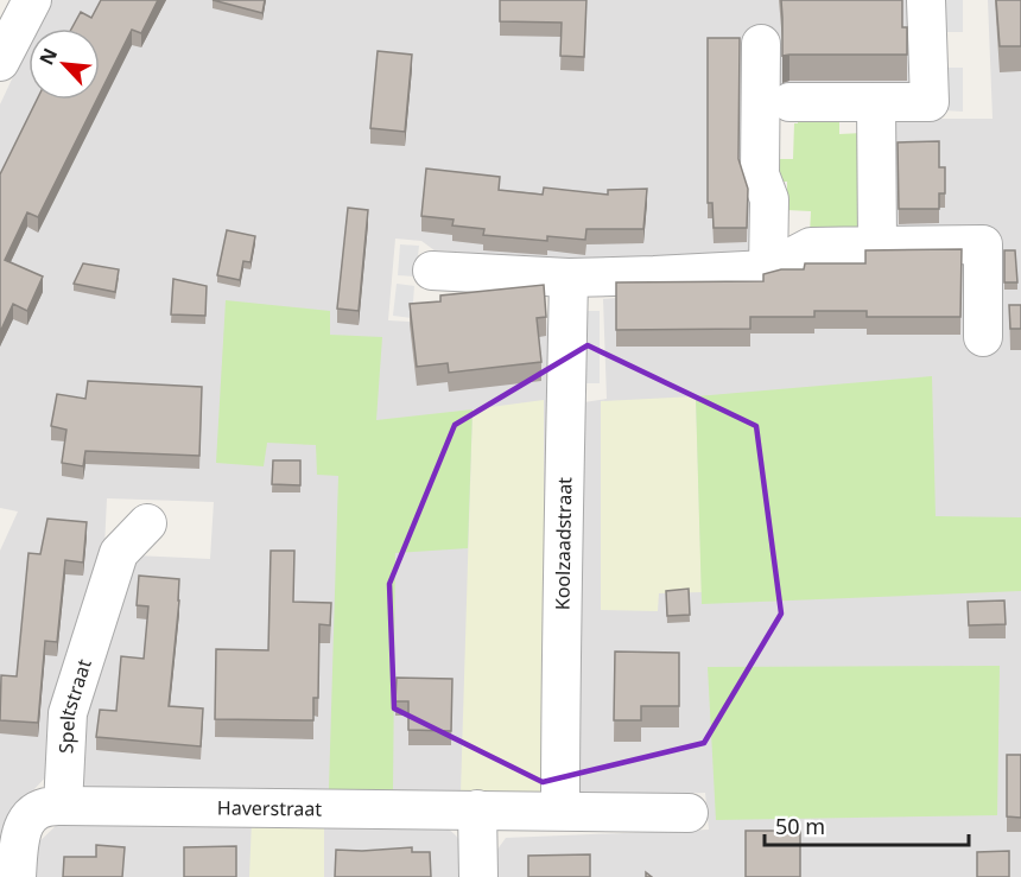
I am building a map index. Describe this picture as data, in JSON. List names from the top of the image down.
{
  "streets": {
    "street": ["Koolzaadstraat", "Speltstraat", "Haverstraat"]
  },
  "crossings": [
    ["Koolzaadstraat", "Haverstraat"],
    ["Speltstraat", "Haverstraat"]
  ],
  "scale_bar": "50 m",
  "north": "top left"
}
